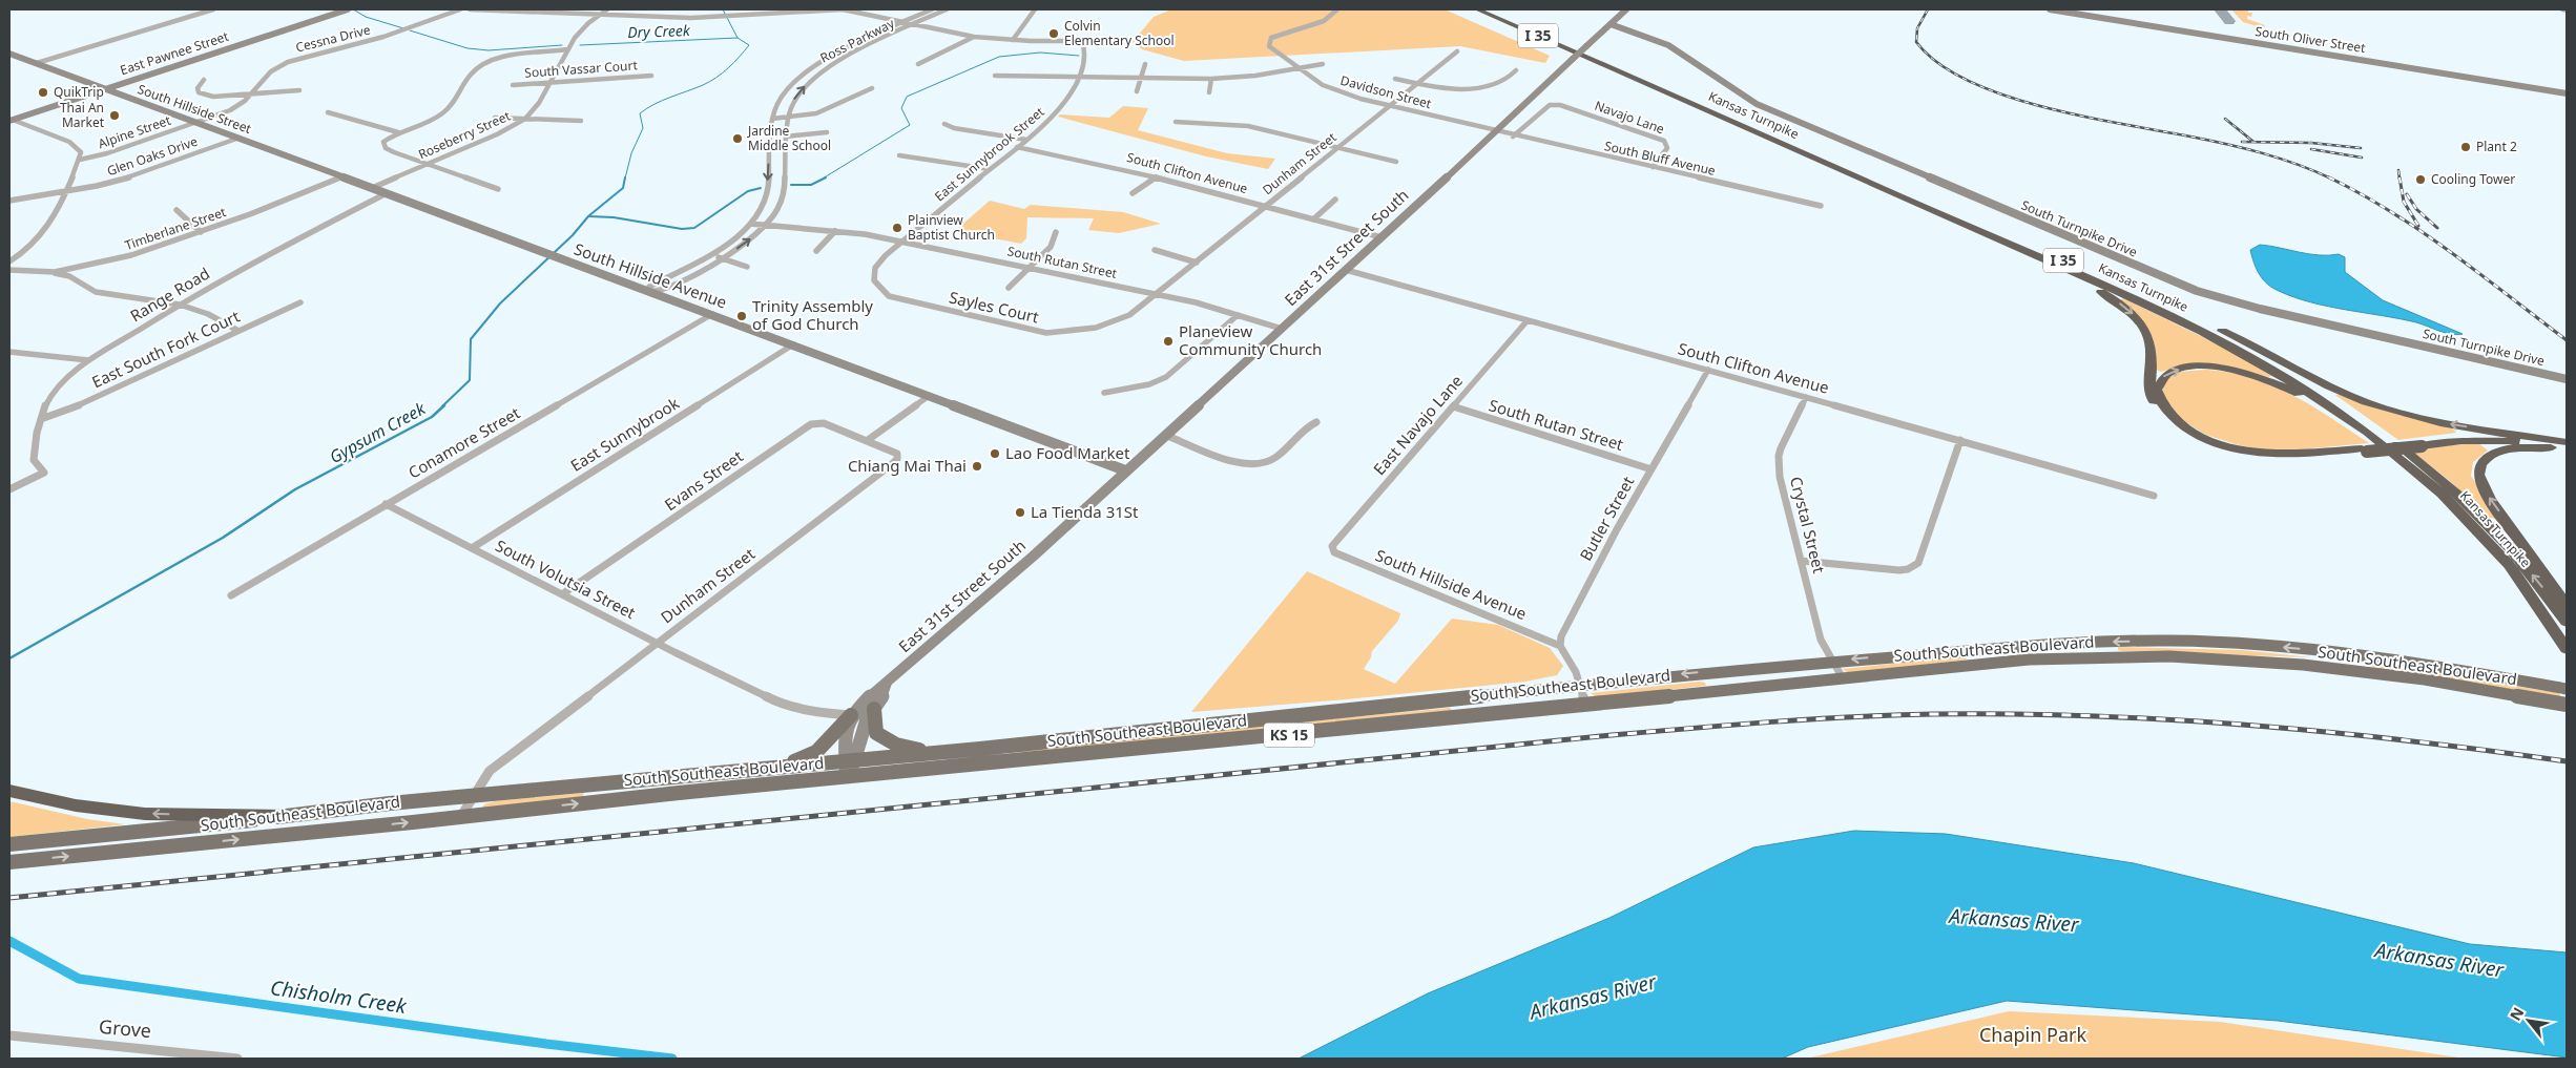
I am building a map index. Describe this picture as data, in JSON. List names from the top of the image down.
{
  "streets": {
    "highway": ["I 35", "Kansas Turnpike"],
    "main road": [
      "South Oliver Street",
      "East Pawnee Street",
      "South Hillside Street",
      "South Turnpike Drive",
      "East 31st Street South",
      "South Hillside Avenue",
      "South Southeast Boulevard",
      "KS 15"
    ],
    "street": [
      "Cessna Drive",
      "Ross Parkway",
      "South Vassar Court",
      "Davidson Street",
      "Navajo Lane",
      "Alpine Street",
      "Roseberry Street",
      "East Sunnybrook Street",
      "Glen Oaks Drive",
      "South Bluff Avenue",
      "Dunham Street",
      "South Clifton Avenue",
      "Timberlane Street",
      "South Rutan Street",
      "Range Road",
      "Sayles Court",
      "East South Fork Court",
      "East Navajo Lane",
      "East Sunnybrook",
      "Conamore Street",
      "Evans Street",
      "Butler Street",
      "Crystal Street",
      "South Volutsia Street",
      "Grove"
    ]
  },
  "crossings": [
    ["Cessna Drive", "South Hillside Street"],
    ["Cessna Drive", "Alpine Street"],
    ["Ross Parkway", "South Rutan Street"],
    ["Ross Parkway", "South Hillside Avenue"],
    ["East Pawnee Street", "South Hillside Street"],
    ["South Vassar Court", "Roseberry Street"],
    ["Davidson Street", "South Bluff Avenue"],
    ["Davidson Street", "Dunham Street"],
    ["Davidson Street", "East 31st Street South"],
    ["South Hillside Street", "Alpine Street"],
    ["South Hillside Street", "Glen Oaks Drive"],
    ["South Hillside Street", "Timberlane Street"],
    ["South Hillside Street", "South Hillside Avenue"],
    ["Navajo Lane", "South Bluff Avenue"],
    ["Roseberry Street", "South Hillside Avenue"],
    ["East Sunnybrook Street", "South Clifton Avenue"],
    ["East Sunnybrook Street", "South Rutan Street"],
    ["East Sunnybrook Street", "Sayles Court"],
    ["South Bluff Avenue", "East 31st Street South"],
    ["Dunham Street", "South Clifton Avenue"],
    ["Dunham Street", "South Rutan Street"],
    ["Dunham Street", "Sayles Court"],
    ["Dunham Street", "Evans Street"],
    ["Dunham Street", "South Volutsia Street"],
    ["Dunham Street", "South Southeast Boulevard"],
    ["South Clifton Avenue", "East 31st Street South"],
    ["South Clifton Avenue", "East Navajo Lane"],
    ["South Clifton Avenue", "Butler Street"],
    ["South Clifton Avenue", "Crystal Street"],
    ["Timberlane Street", "South Hillside Avenue"],
    ["South Turnpike Drive", "East 31st Street South"],
    ["East 31st Street South", "South Rutan Street"],
    ["East 31st Street South", "South Hillside Avenue"],
    ["East 31st Street South", "South Volutsia Street"],
    ["South Rutan Street", "Sayles Court"],
    ["South Rutan Street", "East Navajo Lane"],
    ["South Rutan Street", "Butler Street"],
    ["South Hillside Avenue", "Range Road"],
    ["South Hillside Avenue", "East Navajo Lane"],
    ["South Hillside Avenue", "East Sunnybrook"],
    ["South Hillside Avenue", "Conamore Street"],
    ["South Hillside Avenue", "Butler Street"],
    ["Range Road", "East South Fork Court"],
    ["East Sunnybrook", "South Volutsia Street"],
    ["Conamore Street", "South Volutsia Street"],
    ["Evans Street", "South Volutsia Street"],
    ["Crystal Street", "South Southeast Boulevard"]
  ],
  "water": [
    "Dry Creek",
    "Gypsum Creek",
    "Arkansas River",
    "Chisholm Creek"
  ],
  "parks": ["Chapin Park"],
  "places": [
    "Colvin Elementary School",
    "QuikTrip",
    "Thai An Market",
    "Jardine Middle School",
    "Plant 2",
    "Cooling Tower",
    "Plainview Baptist Church",
    "Trinity Assembly of God Church",
    "Planeview Community Church",
    "Lao Food Market",
    "Chiang Mai Thai",
    "La Tienda 31St"
  ],
  "north": "top left"
}
